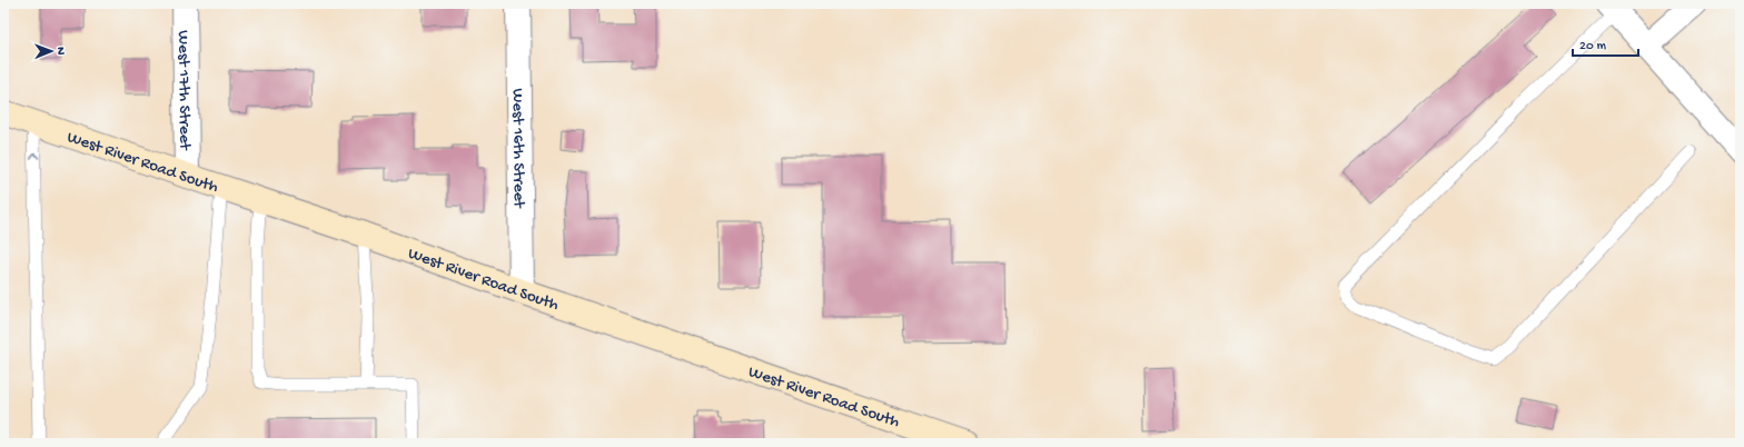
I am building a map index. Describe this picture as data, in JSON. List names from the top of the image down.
{
  "streets": {
    "main road": ["West River Road South"],
    "street": ["West 17th Street", "West 16th Street"]
  },
  "crossings": [
    ["West 17th Street", "West River Road South"],
    ["West 16th Street", "West River Road South"]
  ],
  "scale_bar": "20 m",
  "north": "right"
}
